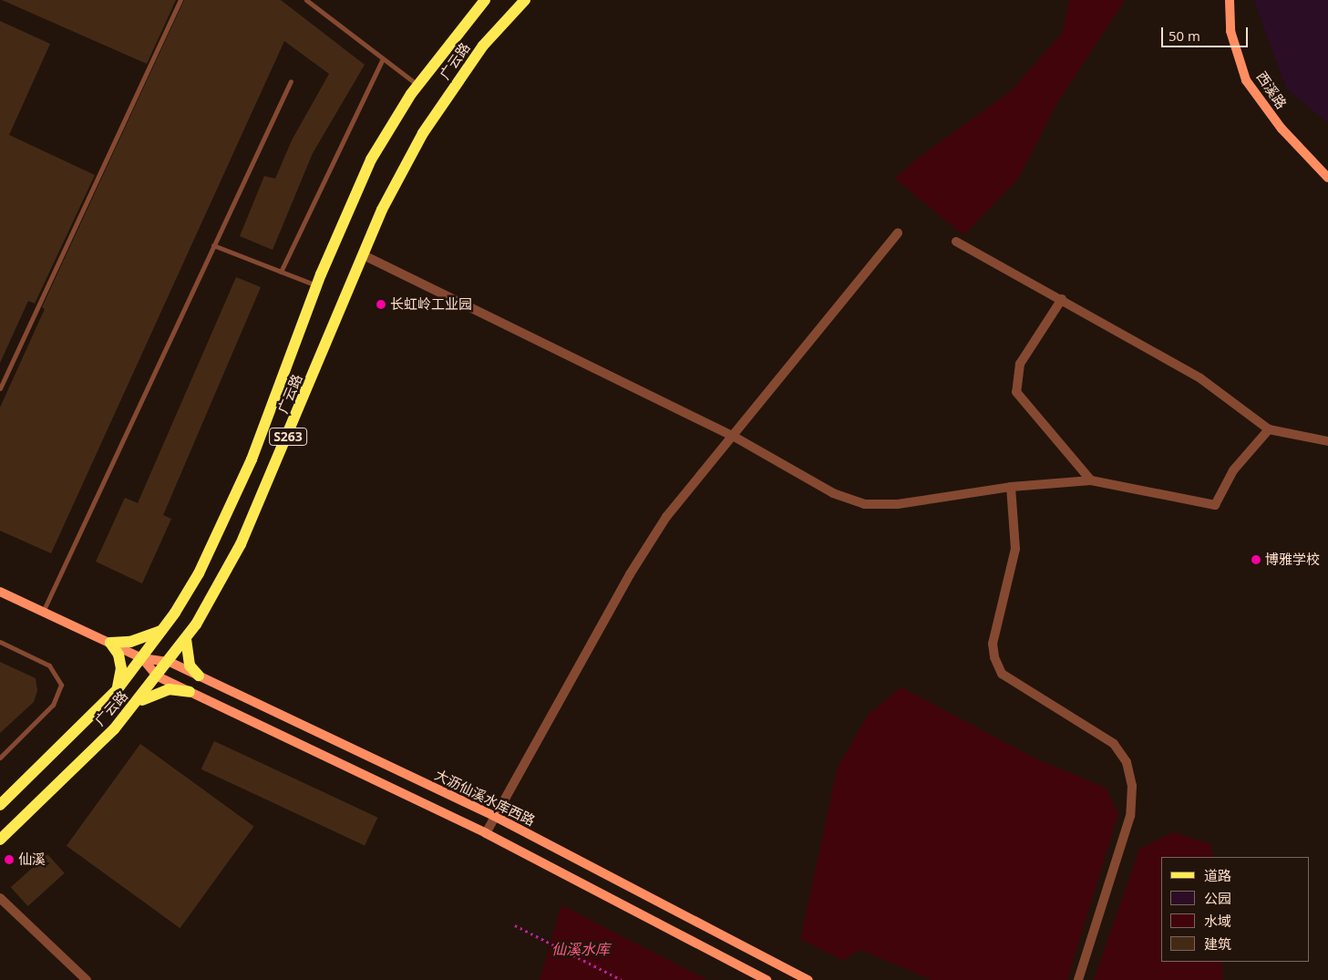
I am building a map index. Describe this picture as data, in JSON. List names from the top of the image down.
{
  "streets": {
    "main road": ["广云路", "S263"],
    "street": ["西溪路", "大沥仙溪水库西路"]
  },
  "crossings": [
    ["广云路", "大沥仙溪水库西路"]
  ],
  "water": ["仙溪水库"],
  "places": ["长虹岭工业园", "博雅学校", "仙溪"],
  "legend": [
    "道路",
    "公园",
    "水域",
    "建筑"
  ],
  "scale_bar": "50 m"
}
